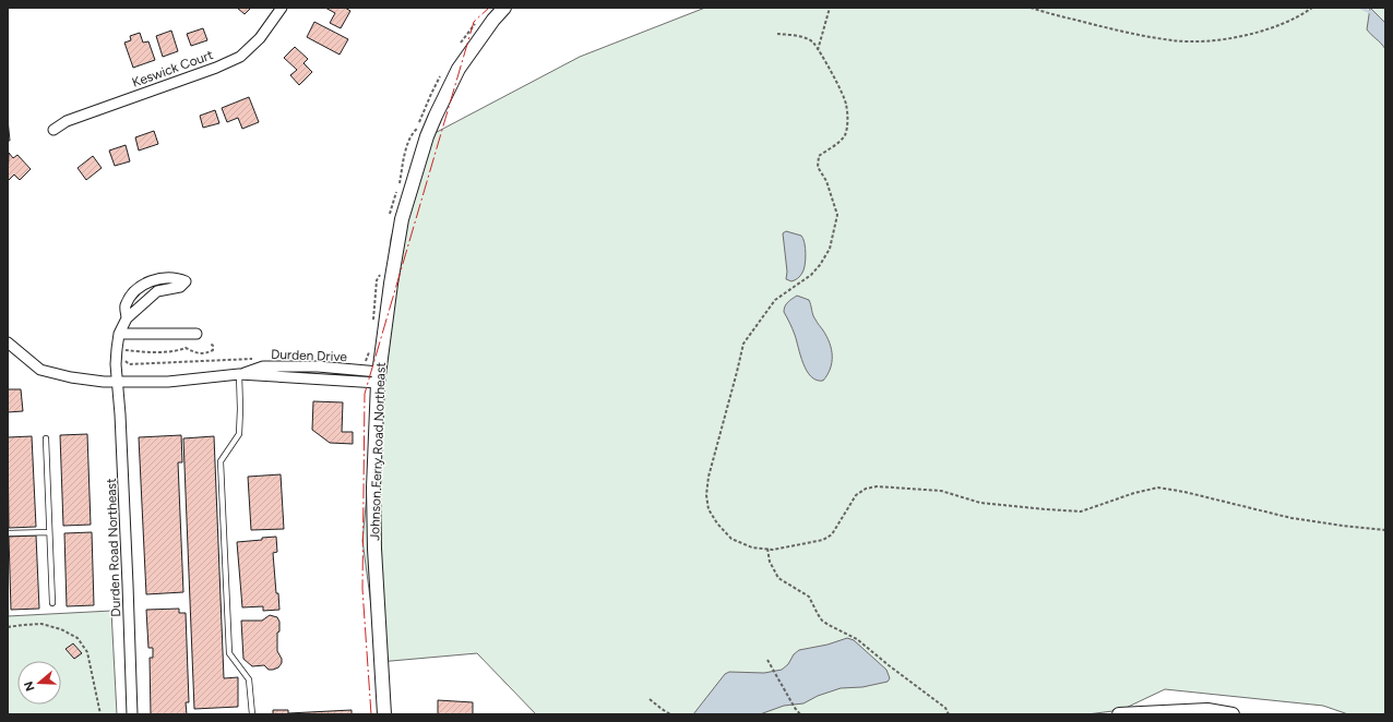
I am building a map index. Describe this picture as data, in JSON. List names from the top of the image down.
{
  "streets": {
    "main road": ["Johnson Ferry Road Northeast"],
    "street": ["Keswick Court", "Durden Drive", "Durden Road Northeast"]
  },
  "crossings": [
    ["Durden Drive", "Johnson Ferry Road Northeast"],
    ["Durden Drive", "Durden Road Northeast"]
  ],
  "north": "left"
}
